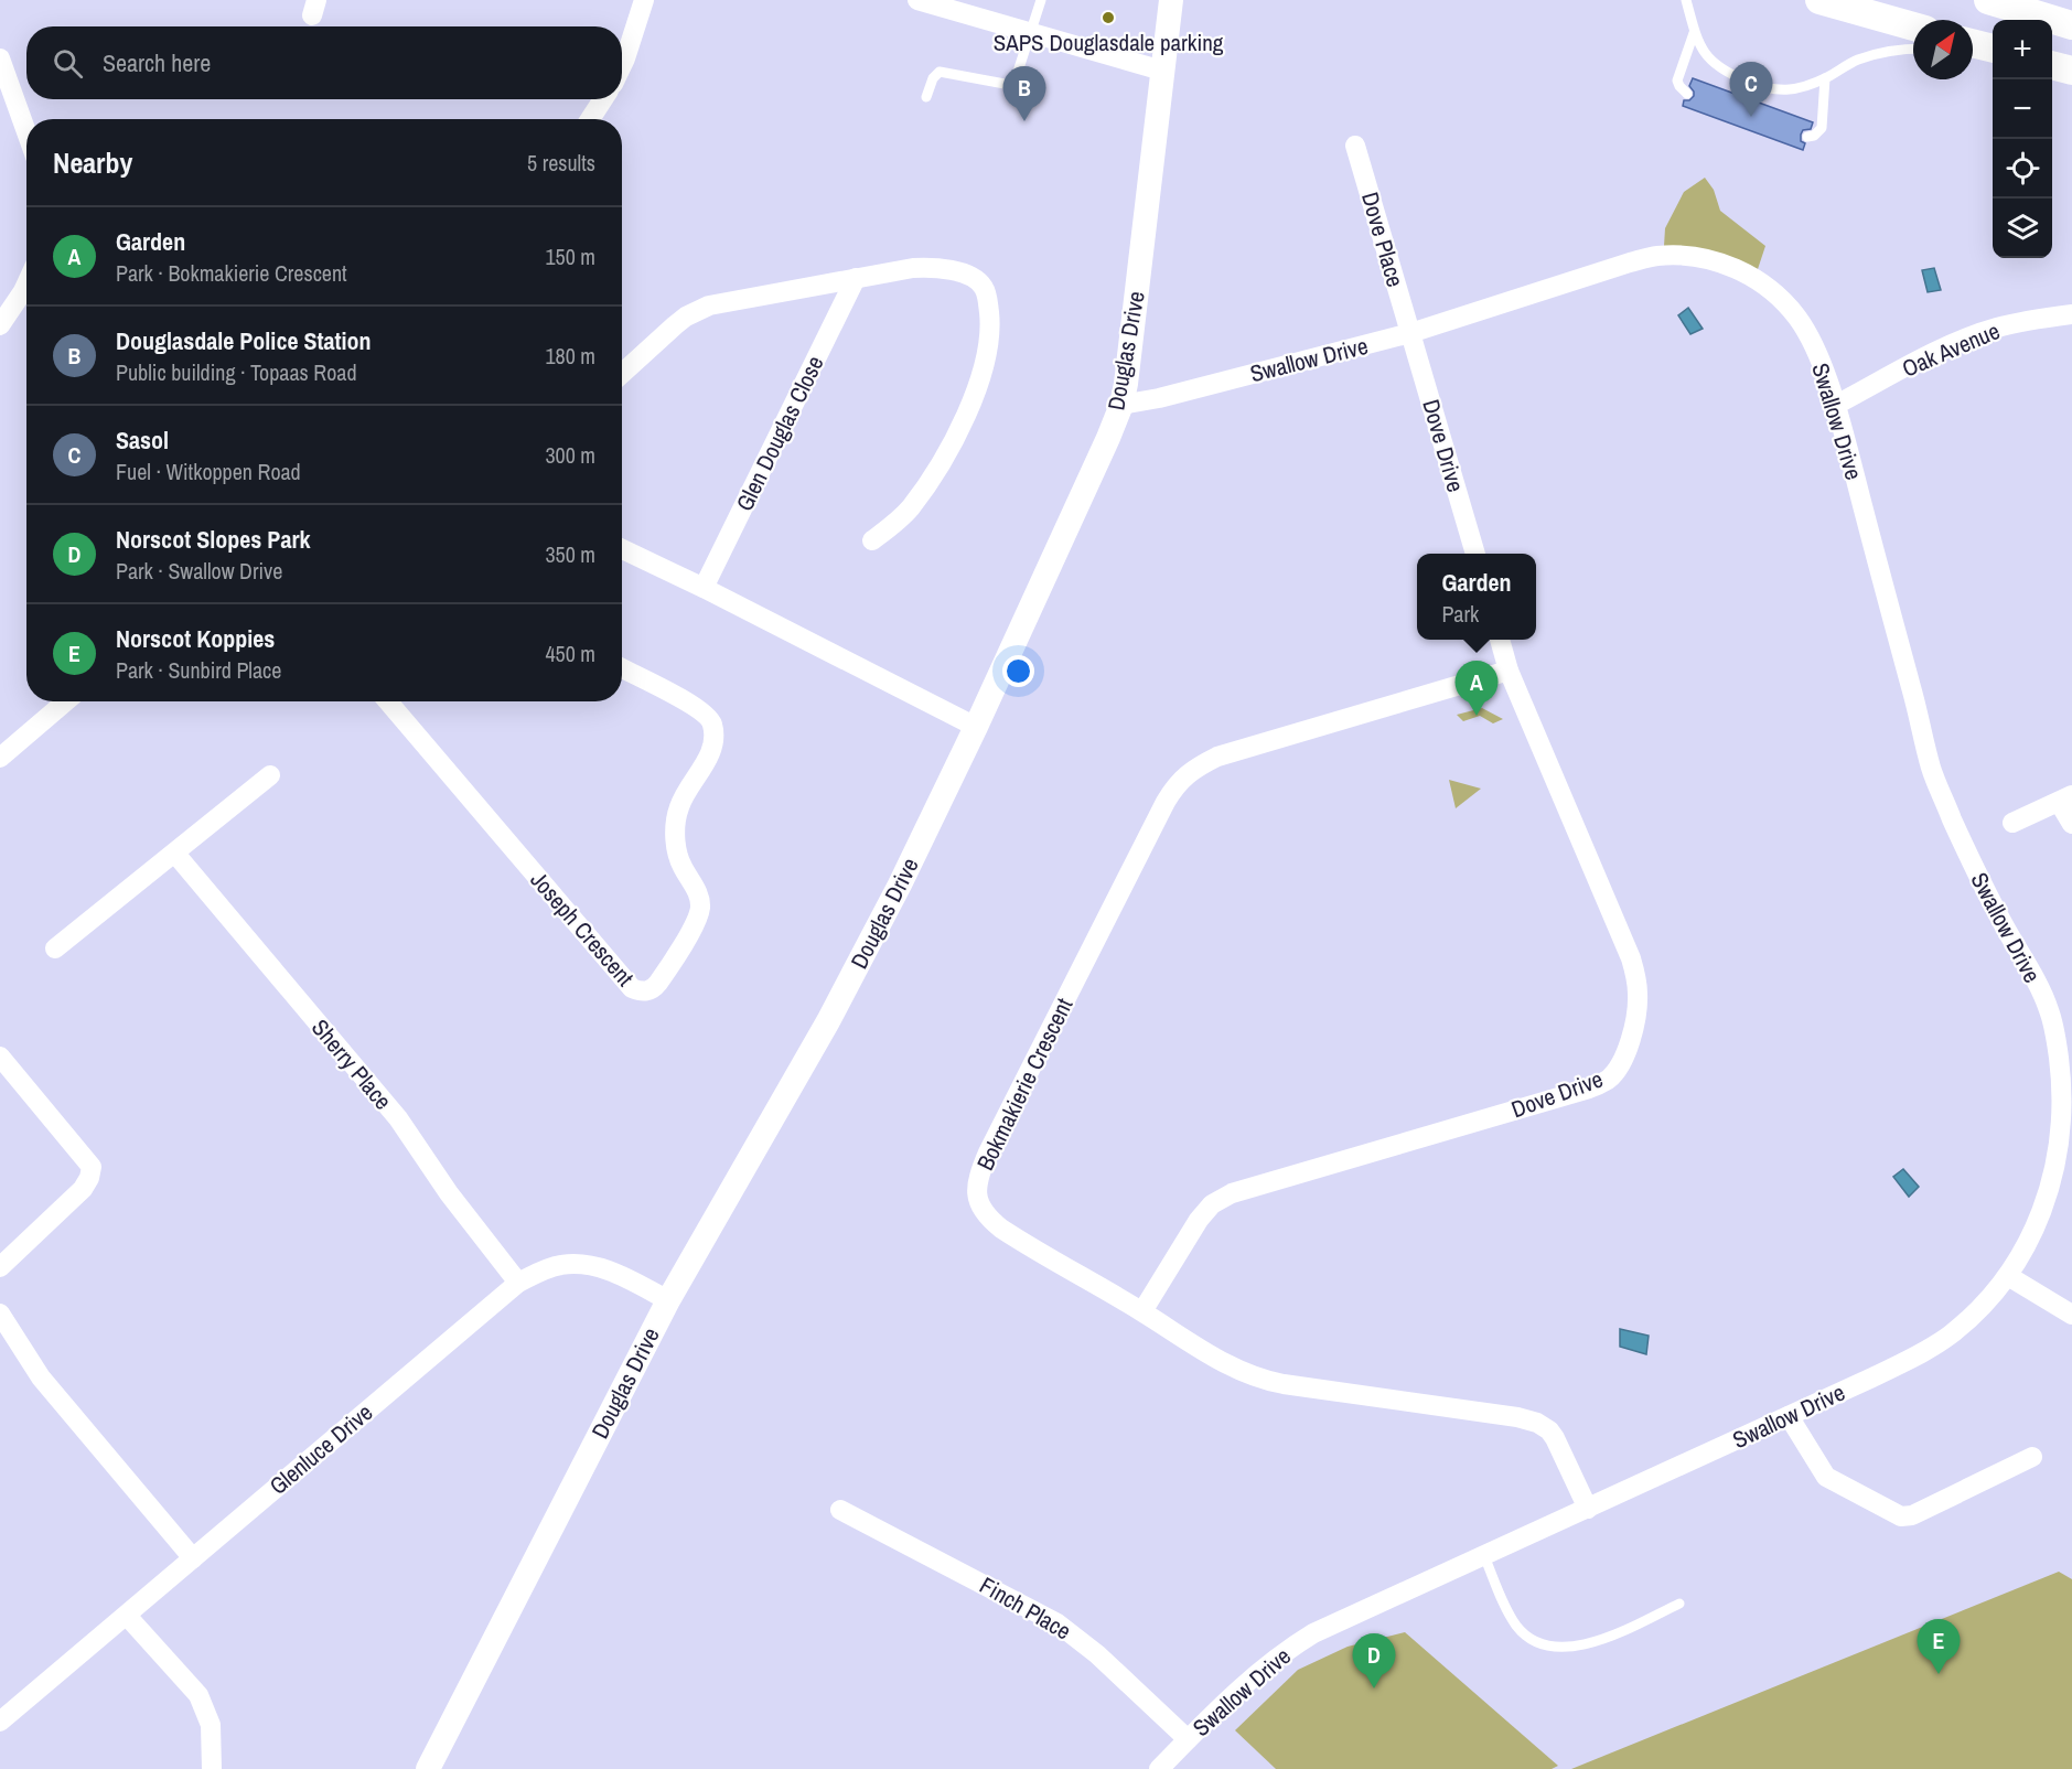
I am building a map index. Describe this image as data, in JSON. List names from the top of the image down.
{
  "streets": {
    "street": [
      "Dove Place",
      "Oak Avenue",
      "Douglas Drive",
      "Swallow Drive",
      "Glen Douglas Close",
      "Dove Drive",
      "Joseph Crescent",
      "Sherry Place",
      "Bokmakierie Crescent",
      "Glenluce Drive",
      "Finch Place"
    ]
  },
  "crossings": [
    ["Dove Place", "Swallow Drive"],
    ["Dove Place", "Dove Drive"],
    ["Oak Avenue", "Swallow Drive"],
    ["Douglas Drive", "Swallow Drive"],
    ["Douglas Drive", "Glenluce Drive"],
    ["Swallow Drive", "Dove Drive"],
    ["Swallow Drive", "Bokmakierie Crescent"],
    ["Swallow Drive", "Finch Place"],
    ["Dove Drive", "Bokmakierie Crescent"],
    ["Sherry Place", "Glenluce Drive"]
  ],
  "places": ["SAPS Douglasdale parking"],
  "north": "top right",
  "page": {
    "map_buttons": ["+", "−"],
    "search": "Search here",
    "pins": [
      "C",
      "B",
      "A",
      "E",
      "D"
    ],
    "heading": ["Nearby", "5 results"],
    "list": [
      {
        "mark": "A",
        "name": "Garden",
        "note": "Park · Bokmakierie Crescent",
        "value": "150 m"
      },
      {
        "mark": "B",
        "name": "Douglasdale Police Station",
        "note": "Public building · Topaas Road",
        "value": "180 m"
      },
      {
        "mark": "C",
        "name": "Sasol",
        "note": "Fuel · Witkoppen Road",
        "value": "300 m"
      },
      {
        "mark": "D",
        "name": "Norscot Slopes Park",
        "note": "Park · Swallow Drive",
        "value": "350 m"
      },
      {
        "mark": "E",
        "name": "Norscot Koppies",
        "note": "Park · Sunbird Place",
        "value": "450 m"
      }
    ],
    "popup": ["Garden", "Park"]
  }
}
